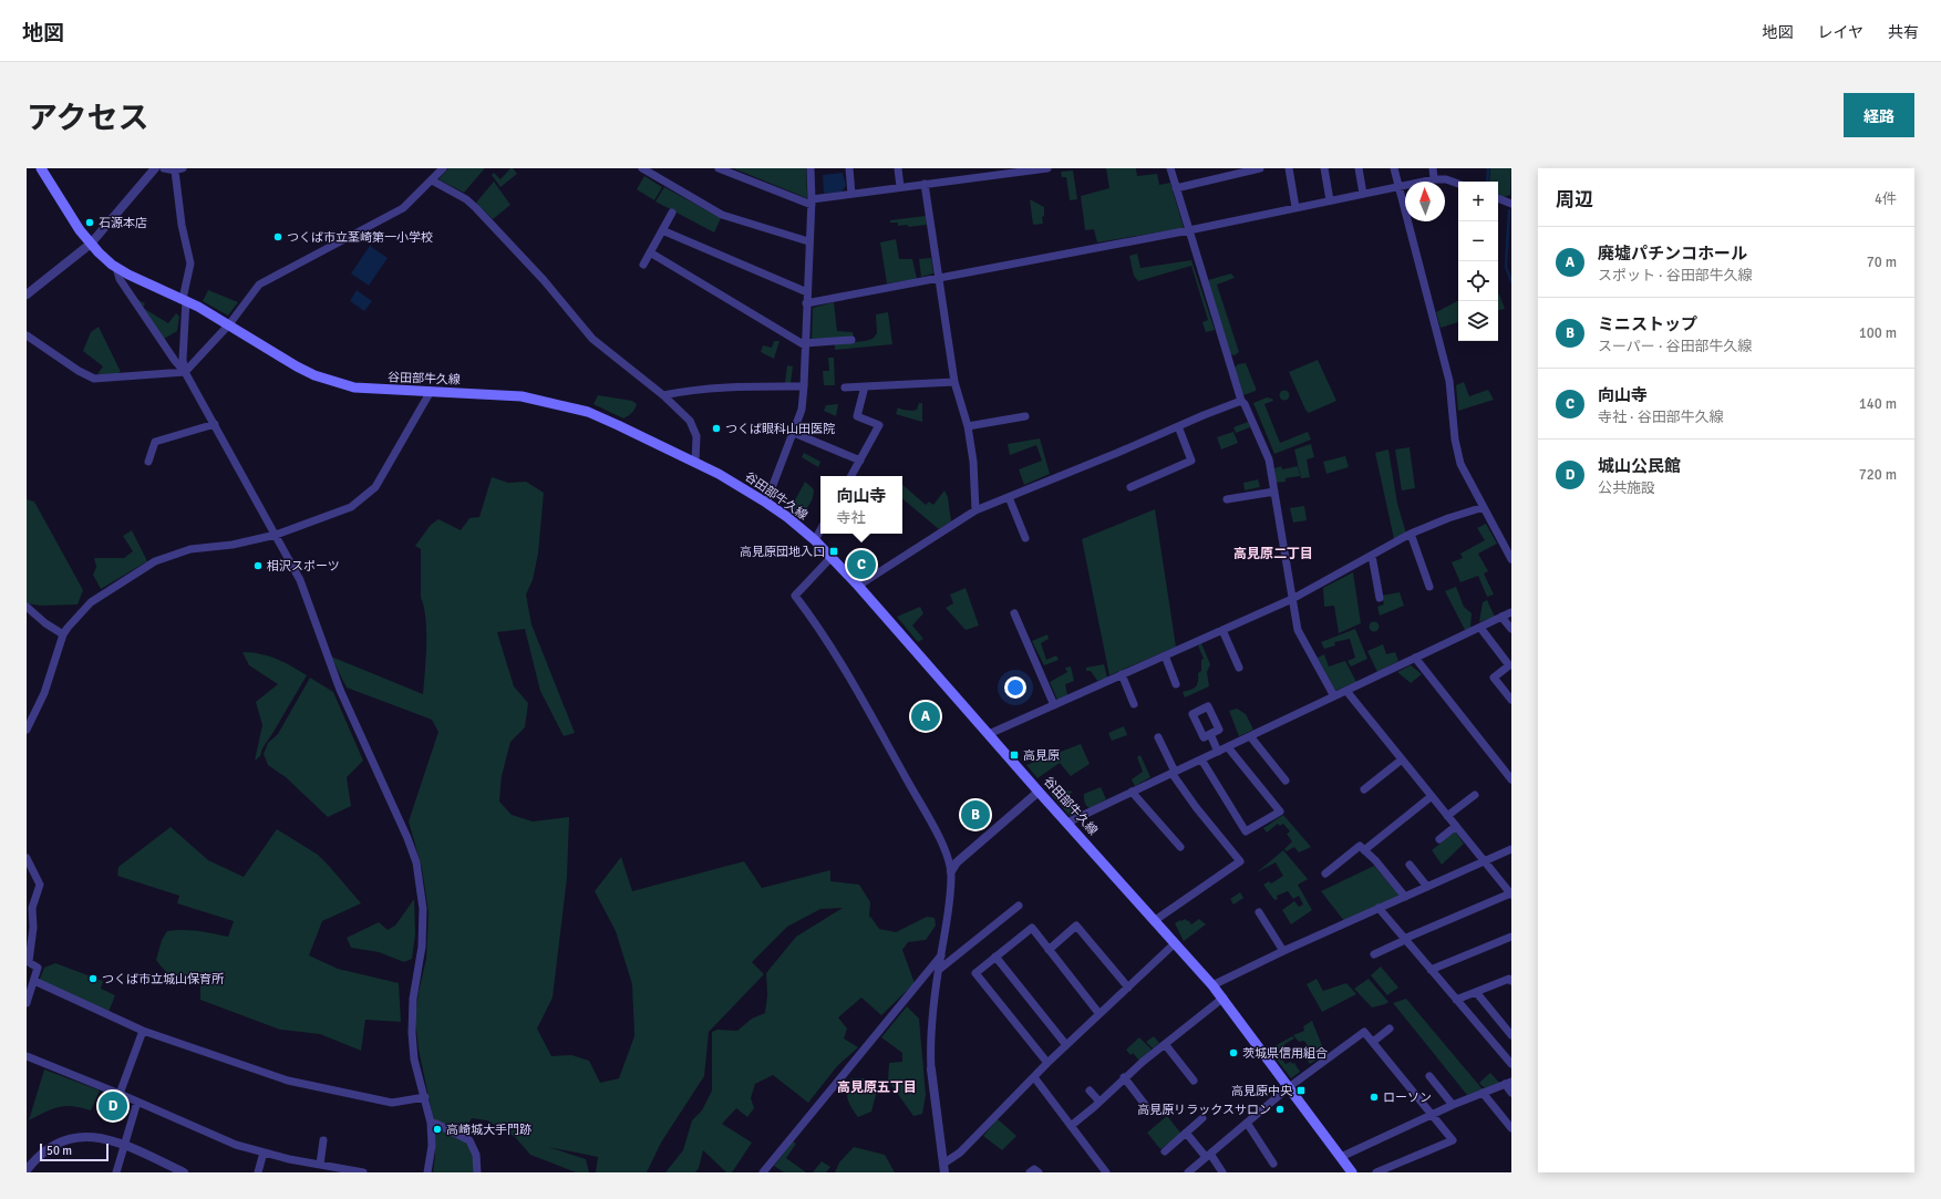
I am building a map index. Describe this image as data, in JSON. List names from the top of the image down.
{
  "streets": {
    "main road": ["谷田部牛久線"]
  },
  "districts": ["高見原二丁目", "高見原五丁目"],
  "places": {
    "other": [
      "石源本店",
      "つくば市立茎崎第一小学校",
      "つくば眼科山田医院",
      "相沢スポーツ",
      "つくば市立城山保育所",
      "茨城県信用組合",
      "ローソン",
      "高見原リラックスサロン",
      "高崎城大手門跡"
    ],
    "transit": ["高見原団地入口", "高見原", "高見原中央"]
  },
  "scale_bar": "50 m",
  "north": "top",
  "page": {
    "header": "地図",
    "nav": ["地図", "レイヤ", "共有"],
    "title": "アクセス",
    "buttons": "経路",
    "heading": ["周辺", "4件"],
    "map_buttons": ["+", "−"],
    "list": [
      {
        "mark": "A",
        "name": "廃墟パチンコホール",
        "note": "スポット · 谷田部牛久線",
        "value": "70 m"
      },
      {
        "mark": "B",
        "name": "ミニストップ",
        "note": "スーパー · 谷田部牛久線",
        "value": "100 m"
      },
      {
        "mark": "C",
        "name": "向山寺",
        "note": "寺社 · 谷田部牛久線",
        "value": "140 m"
      },
      {
        "mark": "D",
        "name": "城山公民館",
        "note": "公共施設",
        "value": "720 m"
      }
    ],
    "popup": ["向山寺", "寺社"],
    "pins": [
      "C",
      "A",
      "B",
      "D"
    ],
    "scale": "50 m"
  }
}
